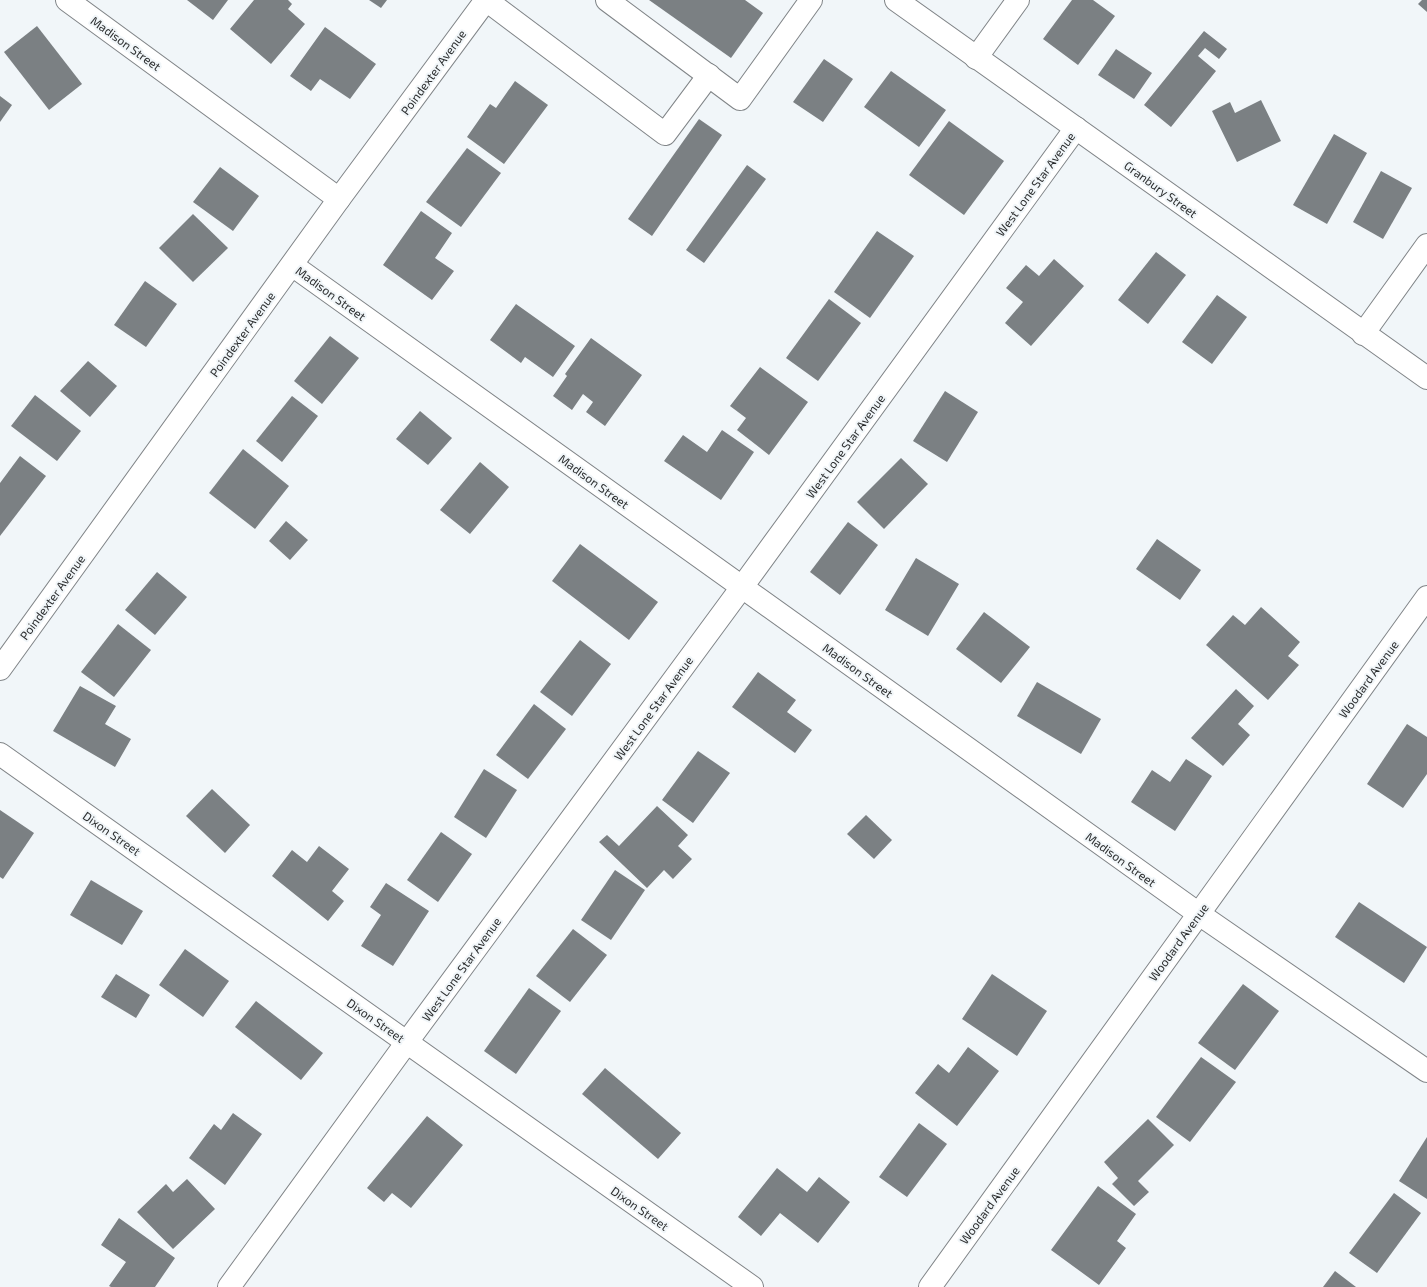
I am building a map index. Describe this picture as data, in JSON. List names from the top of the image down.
{
  "streets": {
    "street": [
      "Madison Street",
      "Poindexter Avenue",
      "West Lone Star Avenue",
      "Granbury Street",
      "Woodard Avenue",
      "Dixon Street"
    ]
  },
  "crossings": [
    ["Madison Street", "Poindexter Avenue"],
    ["Madison Street", "West Lone Star Avenue"],
    ["Madison Street", "Woodard Avenue"],
    ["West Lone Star Avenue", "Granbury Street"],
    ["West Lone Star Avenue", "Dixon Street"]
  ]
}
